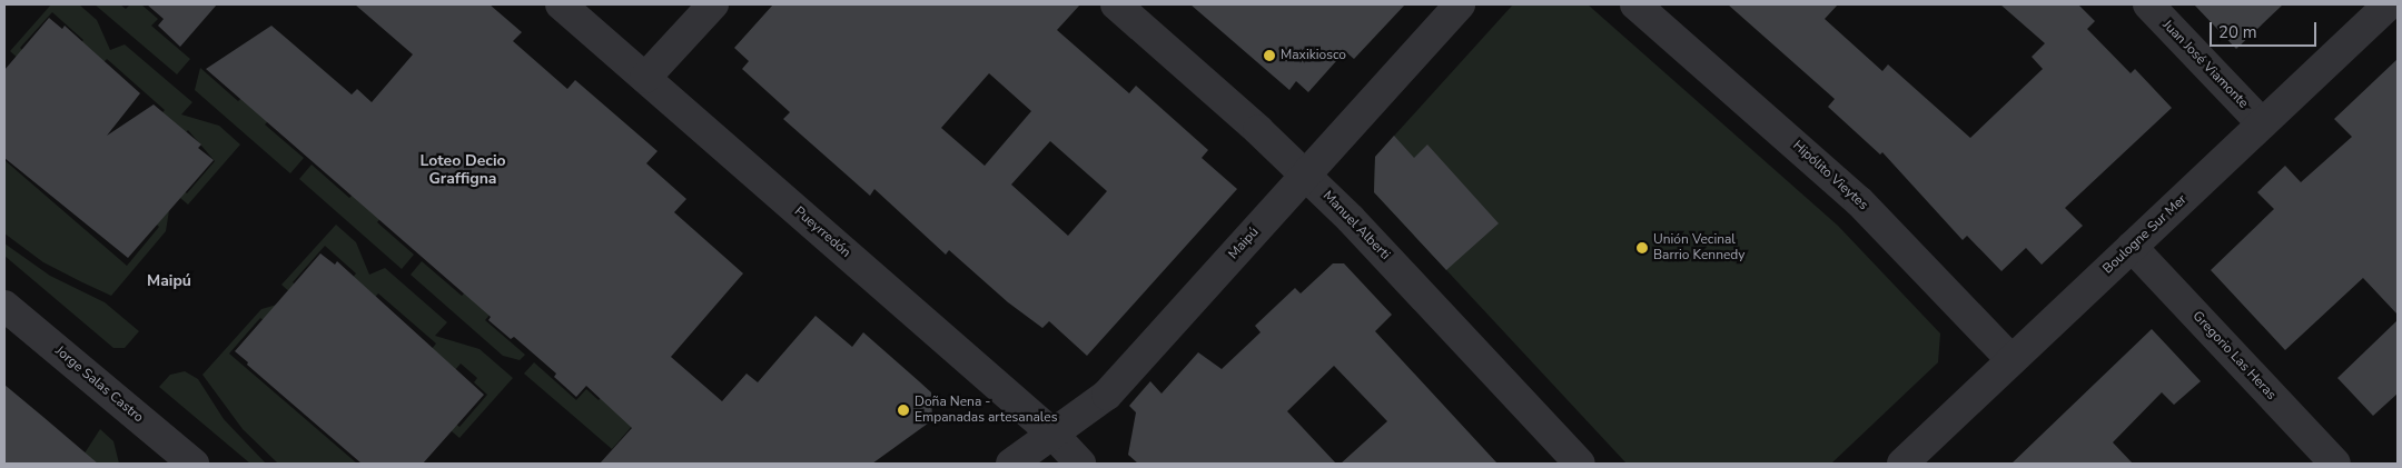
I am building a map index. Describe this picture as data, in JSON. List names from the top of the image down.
{
  "streets": {
    "street": [
      "Juan José Viamonte",
      "Hipólito Vieytes",
      "Manuel Alberti",
      "Pueyrredón",
      "Boulogne Sur Mer",
      "Maipú",
      "Gregorio Las Heras",
      "Jorge Salas Castro"
    ]
  },
  "crossings": [
    ["Juan José Viamonte", "Boulogne Sur Mer"],
    ["Hipólito Vieytes", "Boulogne Sur Mer"],
    ["Manuel Alberti", "Maipú"],
    ["Pueyrredón", "Maipú"],
    ["Boulogne Sur Mer", "Gregorio Las Heras"]
  ],
  "districts": ["Loteo Decio Graffigna", "Maipú"],
  "places": ["Maxikiosco", "Unión Vecinal Barrio Kennedy", "Doña Nena - Empanadas artesanales"],
  "scale_bar": "20 m"
}
